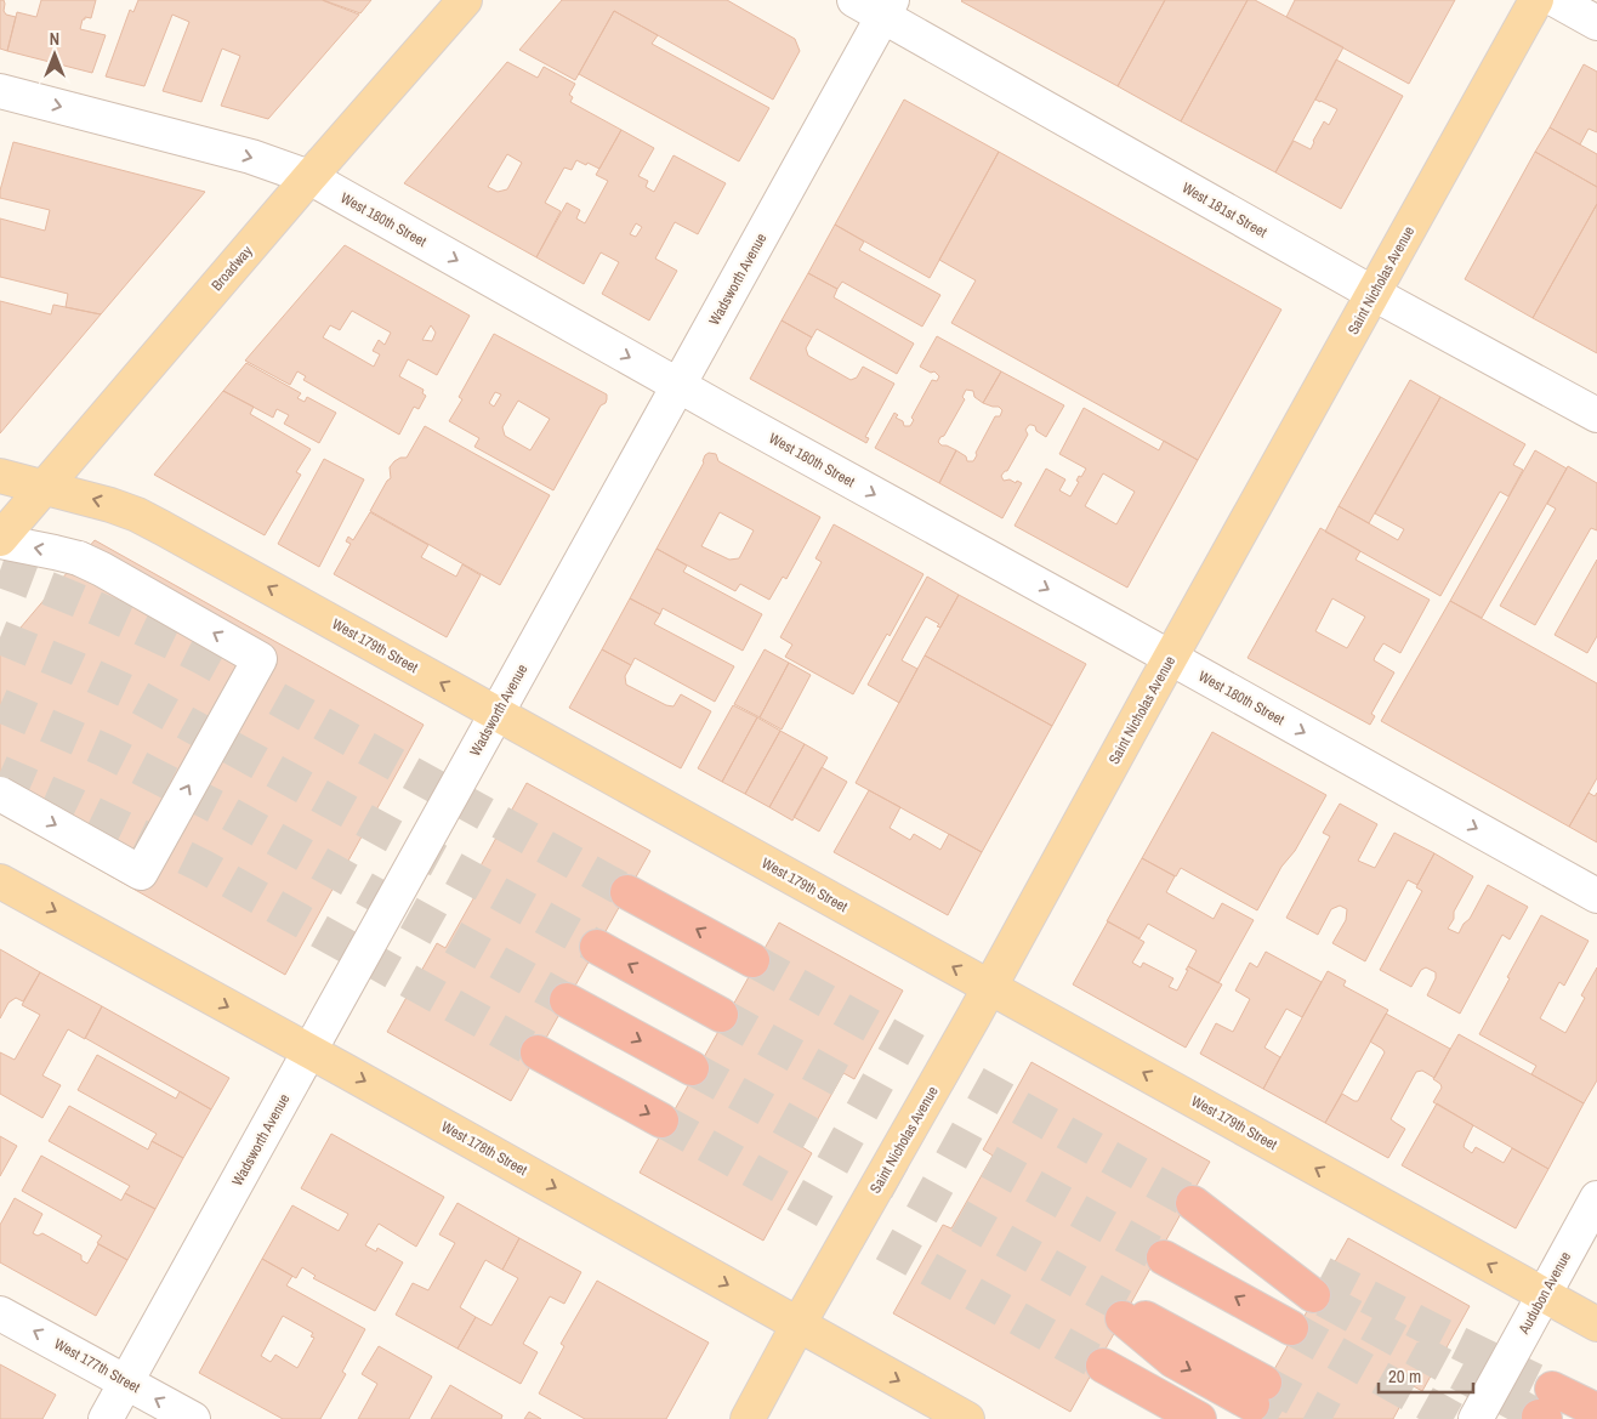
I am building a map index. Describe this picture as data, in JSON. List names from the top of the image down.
{
  "streets": {
    "main road": [
      "Broadway",
      "Saint Nicholas Avenue",
      "West 179th Street",
      "West 178th Street"
    ],
    "street": [
      "West 181st Street",
      "West 180th Street",
      "Wadsworth Avenue",
      "Audubon Avenue",
      "West 177th Street"
    ]
  },
  "crossings": [
    ["West 181st Street", "Wadsworth Avenue"],
    ["West 181st Street", "Saint Nicholas Avenue"],
    ["West 180th Street", "Broadway"],
    ["West 180th Street", "Wadsworth Avenue"],
    ["West 180th Street", "Saint Nicholas Avenue"],
    ["Broadway", "West 179th Street"],
    ["Wadsworth Avenue", "West 179th Street"],
    ["Wadsworth Avenue", "West 178th Street"],
    ["Wadsworth Avenue", "West 177th Street"],
    ["Saint Nicholas Avenue", "West 179th Street"],
    ["Saint Nicholas Avenue", "West 178th Street"],
    ["West 179th Street", "Audubon Avenue"]
  ],
  "one_way": [
    "West 180th Street",
    "West 179th Street",
    "West 178th Street",
    "West 177th Street"
  ],
  "scale_bar": "20 m",
  "north": "top"
}
